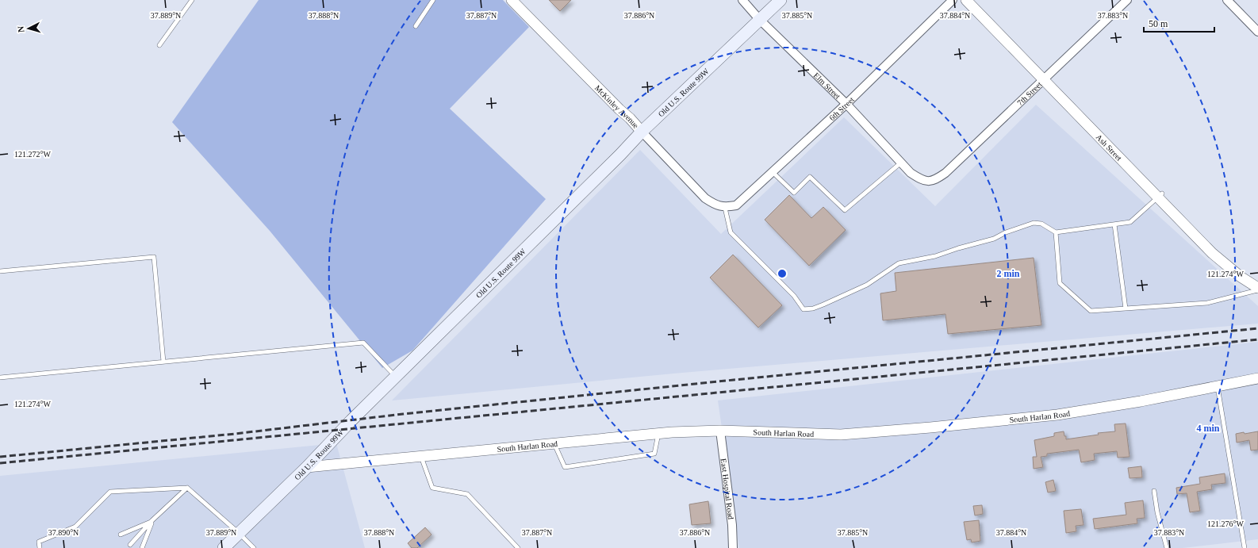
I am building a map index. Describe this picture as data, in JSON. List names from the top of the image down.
{
  "streets": {
    "main road": ["Old U.S. Route 99W"],
    "street": [
      "Elm Street",
      "7th Street",
      "McKinley Avenue",
      "6th Street",
      "Ash Street",
      "South Harlan Road",
      "East Hospital Road"
    ]
  },
  "crossings": [
    ["Elm Street", "Old U.S. Route 99W"],
    ["Elm Street", "7th Street"],
    ["Elm Street", "6th Street"],
    ["Old U.S. Route 99W", "McKinley Avenue"],
    ["Old U.S. Route 99W", "South Harlan Road"],
    ["7th Street", "Ash Street"],
    ["McKinley Avenue", "6th Street"],
    ["South Harlan Road", "East Hospital Road"]
  ],
  "scale_bar": "50 m",
  "north": "left",
  "coordinates": [
    "37.889°N",
    "37.888°N",
    "37.887°N",
    "37.886°N",
    "37.885°N",
    "37.884°N",
    "37.883°N",
    "121.272°W",
    "121.274°W",
    "121.276°W",
    "37.890°N"
  ],
  "rings": ["2 min", "4 min"]
}
